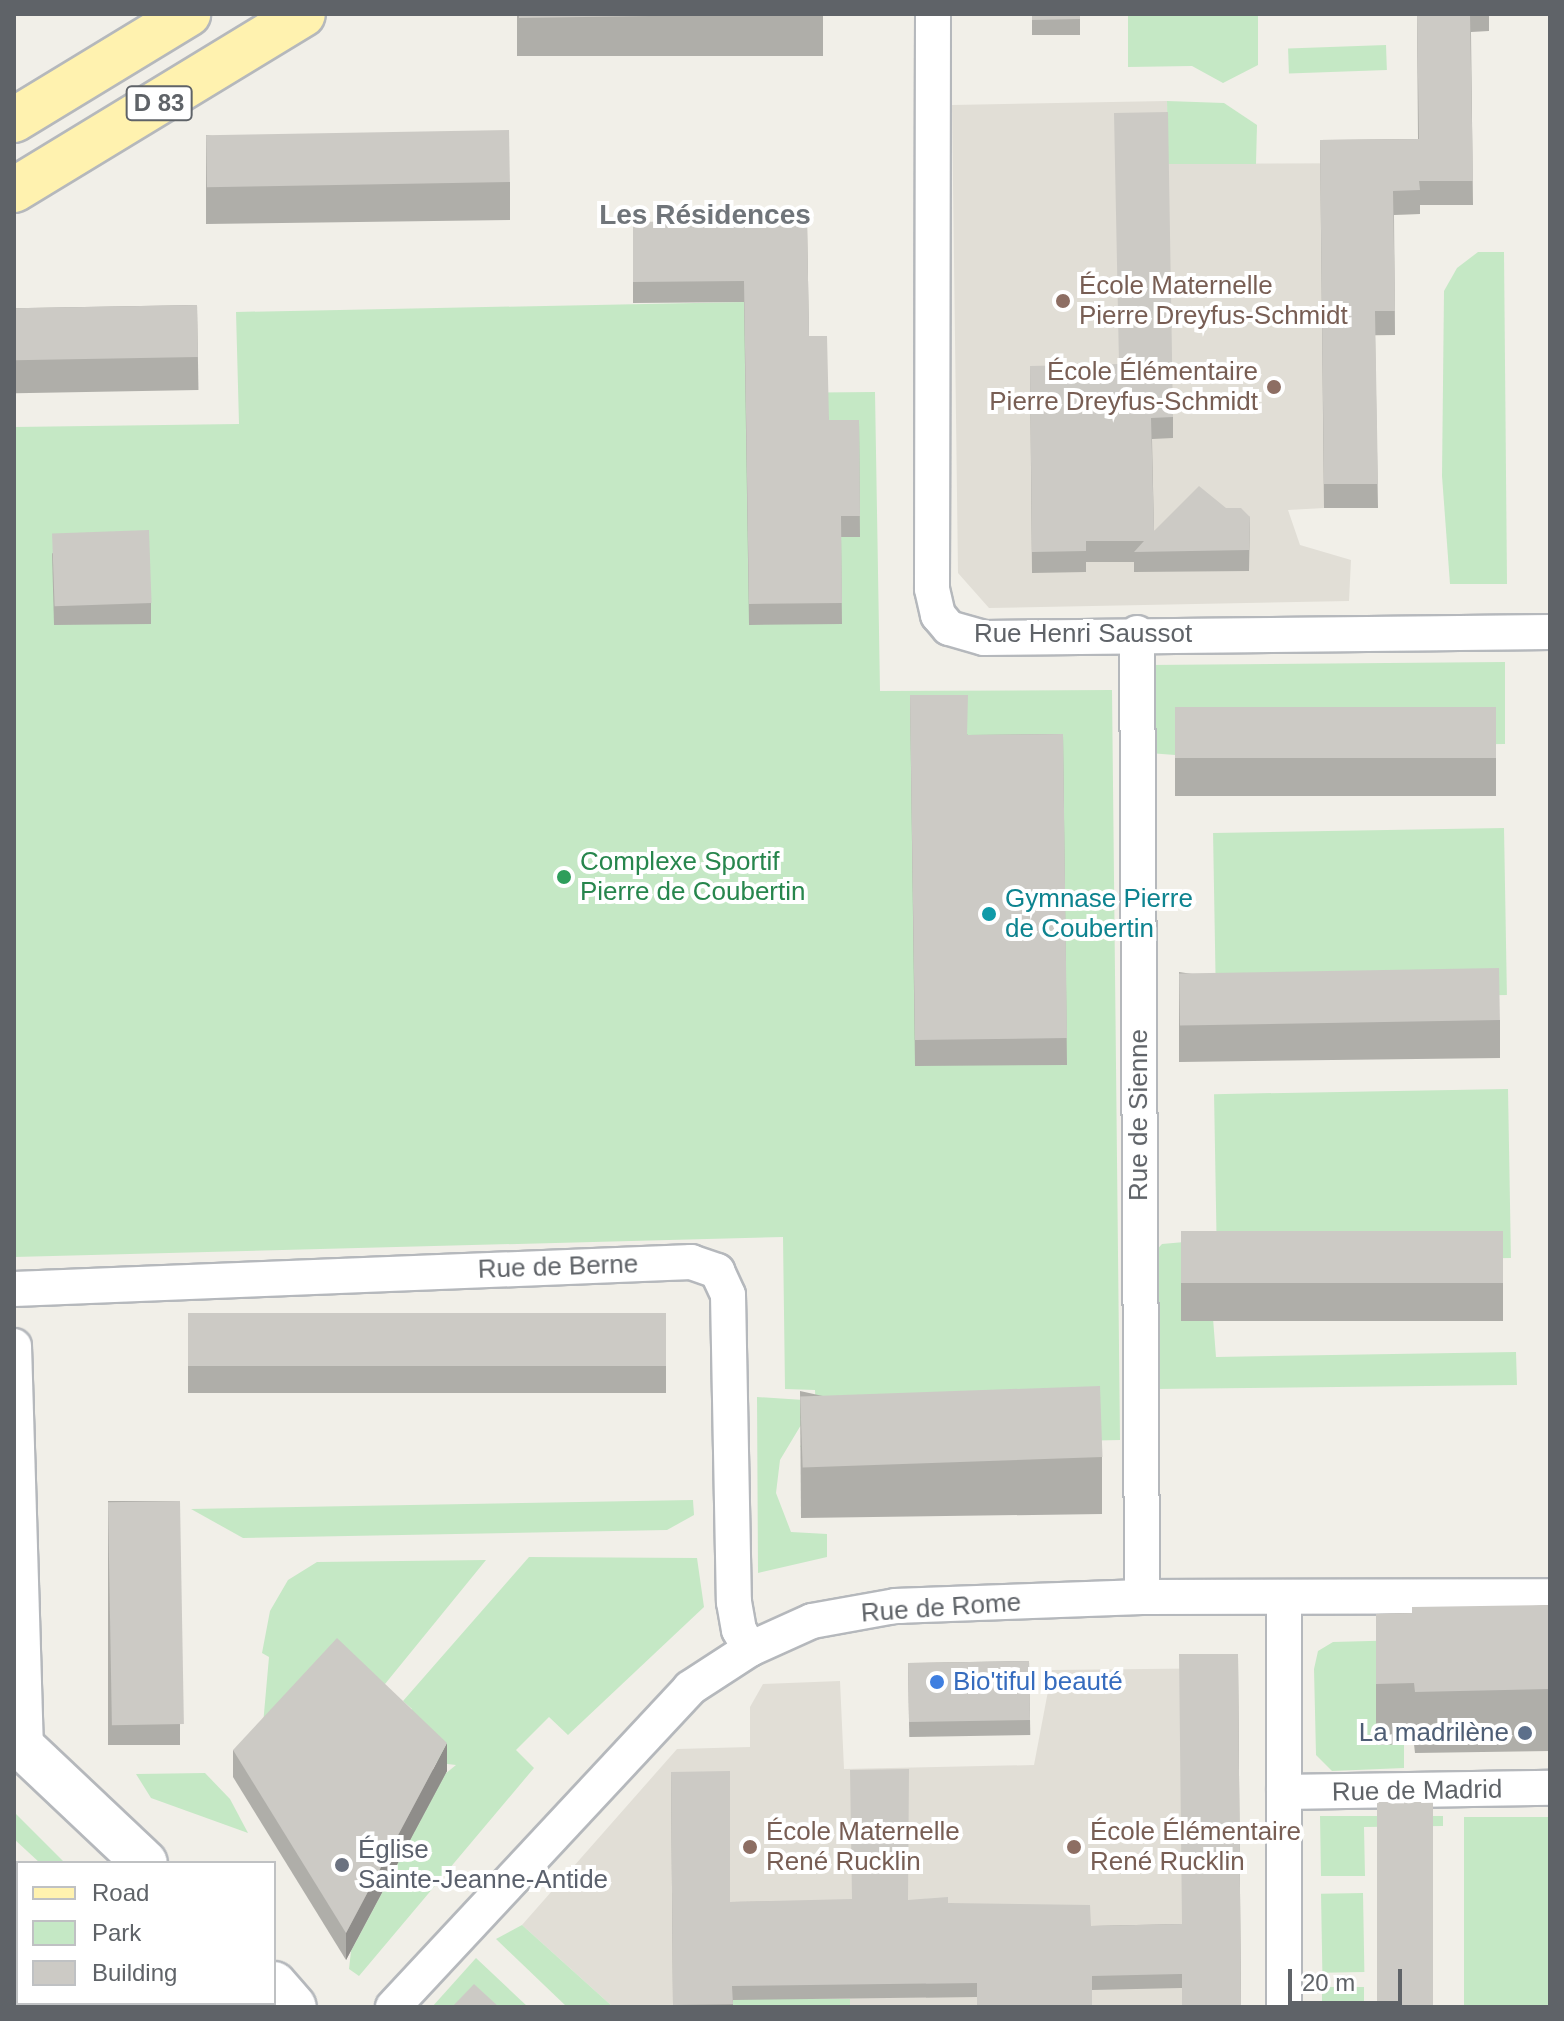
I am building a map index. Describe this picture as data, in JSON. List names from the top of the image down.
{
  "streets": {
    "main road": ["D 83"],
    "street": [
      "Rue Henri Saussot",
      "Rue de Sienne",
      "Rue de Berne",
      "Rue de Rome",
      "Rue de Madrid"
    ]
  },
  "crossings": [
    ["Rue Henri Saussot", "Rue de Sienne"],
    ["Rue de Sienne", "Rue de Rome"],
    ["Rue de Berne", "Rue de Rome"]
  ],
  "districts": ["Les Résidences"],
  "places": [
    "École Maternelle Pierre Dreyfus-Schmidt",
    "École Élémentaire Pierre Dreyfus-Schmidt",
    "Complexe Sportif Pierre de Coubertin",
    "Gymnase Pierre de Coubertin",
    "Bio'tiful beauté",
    "La madrilène",
    "École Maternelle René Rucklin",
    "École Élémentaire René Rucklin",
    "Église Sainte-Jeanne-Antide"
  ],
  "legend": ["Road", "Park", "Building"],
  "scale_bar": "20 m"
}
